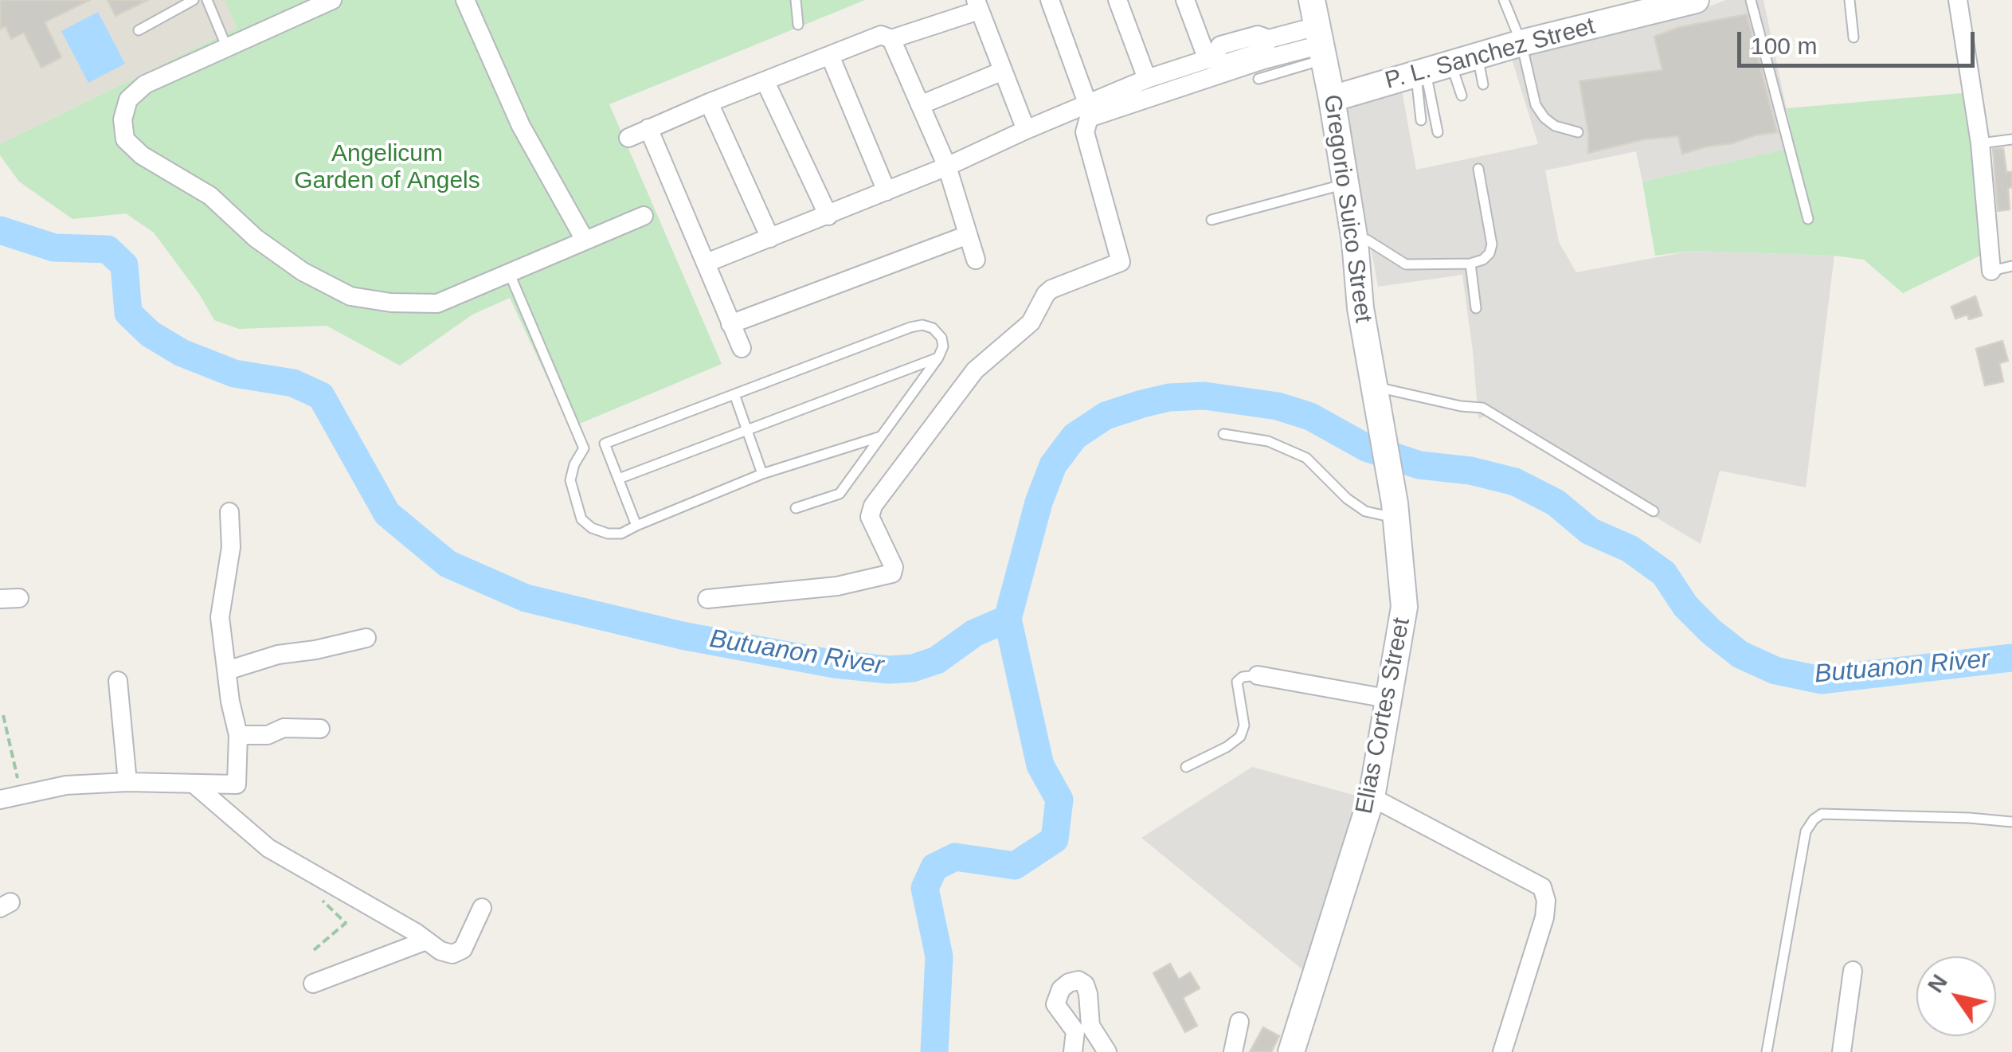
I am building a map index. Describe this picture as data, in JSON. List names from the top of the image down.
{
  "streets": {
    "street": ["P. L. Sanchez Street", "Gregorio Suico Street", "Elias Cortes Street"]
  },
  "crossings": [
    ["P. L. Sanchez Street", "Gregorio Suico Street"],
    ["Gregorio Suico Street", "Elias Cortes Street"]
  ],
  "water": ["Butuanon River"],
  "parks": ["Angelicum Garden of Angels"],
  "scale_bar": "100 m",
  "north": "top left"
}
